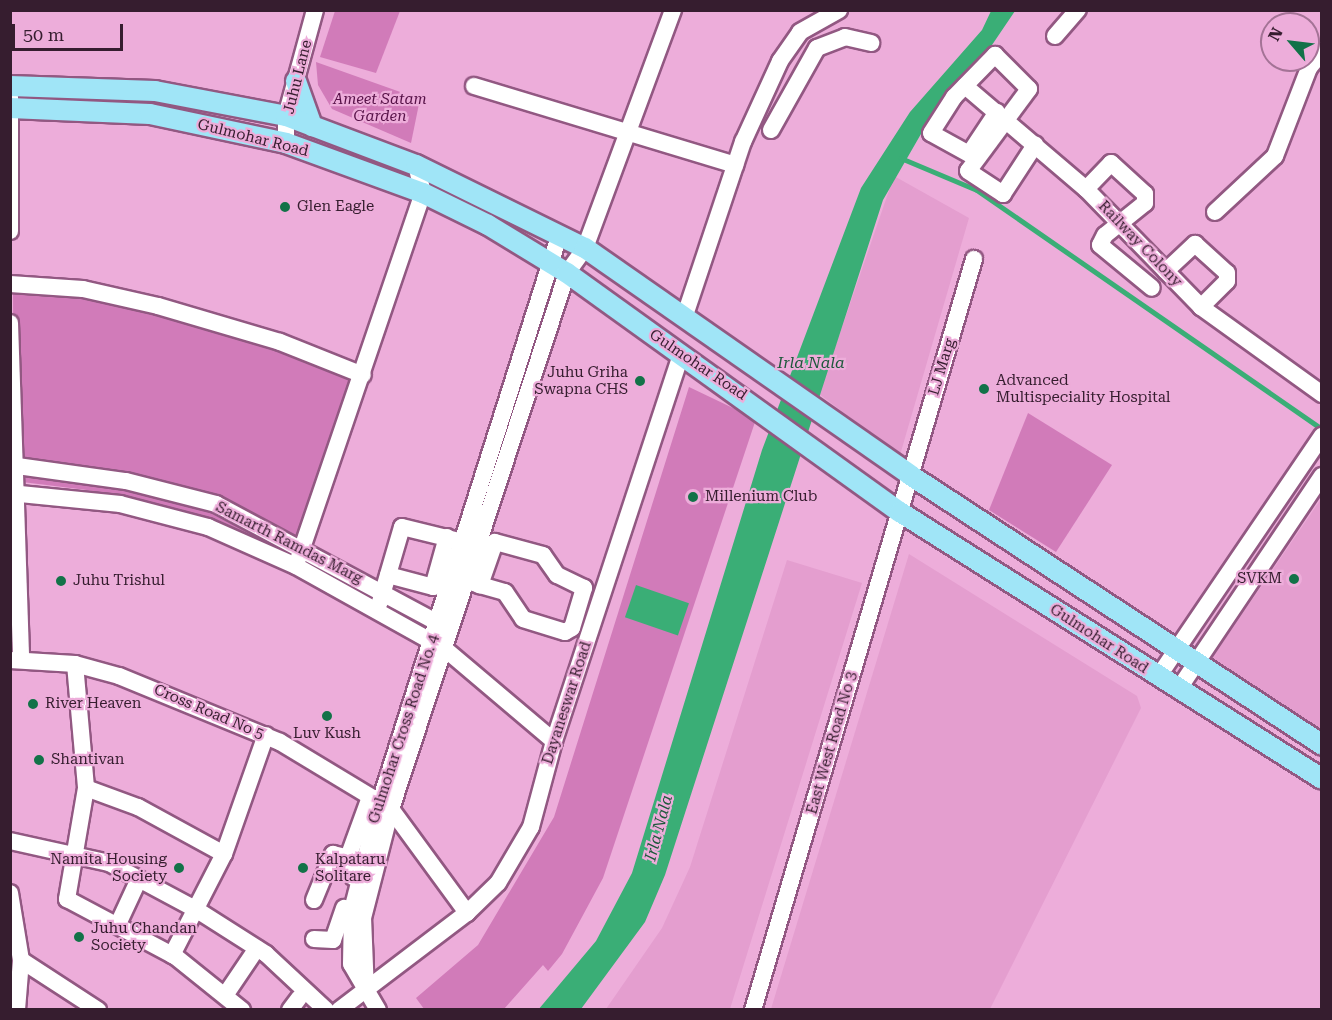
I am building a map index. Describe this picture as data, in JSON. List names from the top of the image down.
{
  "streets": {
    "main road": ["Gulmohar Road"],
    "street": [
      "Juhu Lane",
      "Railway Colony",
      "LJ Marg",
      "Samarth Ramdas Marg",
      "Dayaneswar Road",
      "Cross Road No 5",
      "Gulmohar Cross Road No. 4",
      "East West Road No 3"
    ]
  },
  "crossings": [
    ["Juhu Lane", "Gulmohar Road"],
    ["Gulmohar Road", "LJ Marg"],
    ["Gulmohar Road", "Dayaneswar Road"],
    ["Gulmohar Road", "Gulmohar Cross Road No. 4"],
    ["Gulmohar Road", "East West Road No 3"],
    ["LJ Marg", "East West Road No 3"],
    ["Samarth Ramdas Marg", "Dayaneswar Road"],
    ["Samarth Ramdas Marg", "Gulmohar Cross Road No. 4"],
    ["Dayaneswar Road", "Gulmohar Cross Road No. 4"],
    ["Cross Road No 5", "Gulmohar Cross Road No. 4"]
  ],
  "water": ["Irla Nala"],
  "parks": ["Ameet Satam Garden"],
  "places": [
    "Glen Eagle",
    "Juhu Griha Swapna CHS",
    "Advanced Multispeciality Hospital",
    "Millenium Club",
    "SVKM",
    "Juhu Trishul",
    "River Heaven",
    "Luv Kush",
    "Shantivan",
    "Namita Housing Society",
    "Kalpataru Solitare",
    "Juhu Chandan Society"
  ],
  "scale_bar": "50 m",
  "north": "top left"
}
